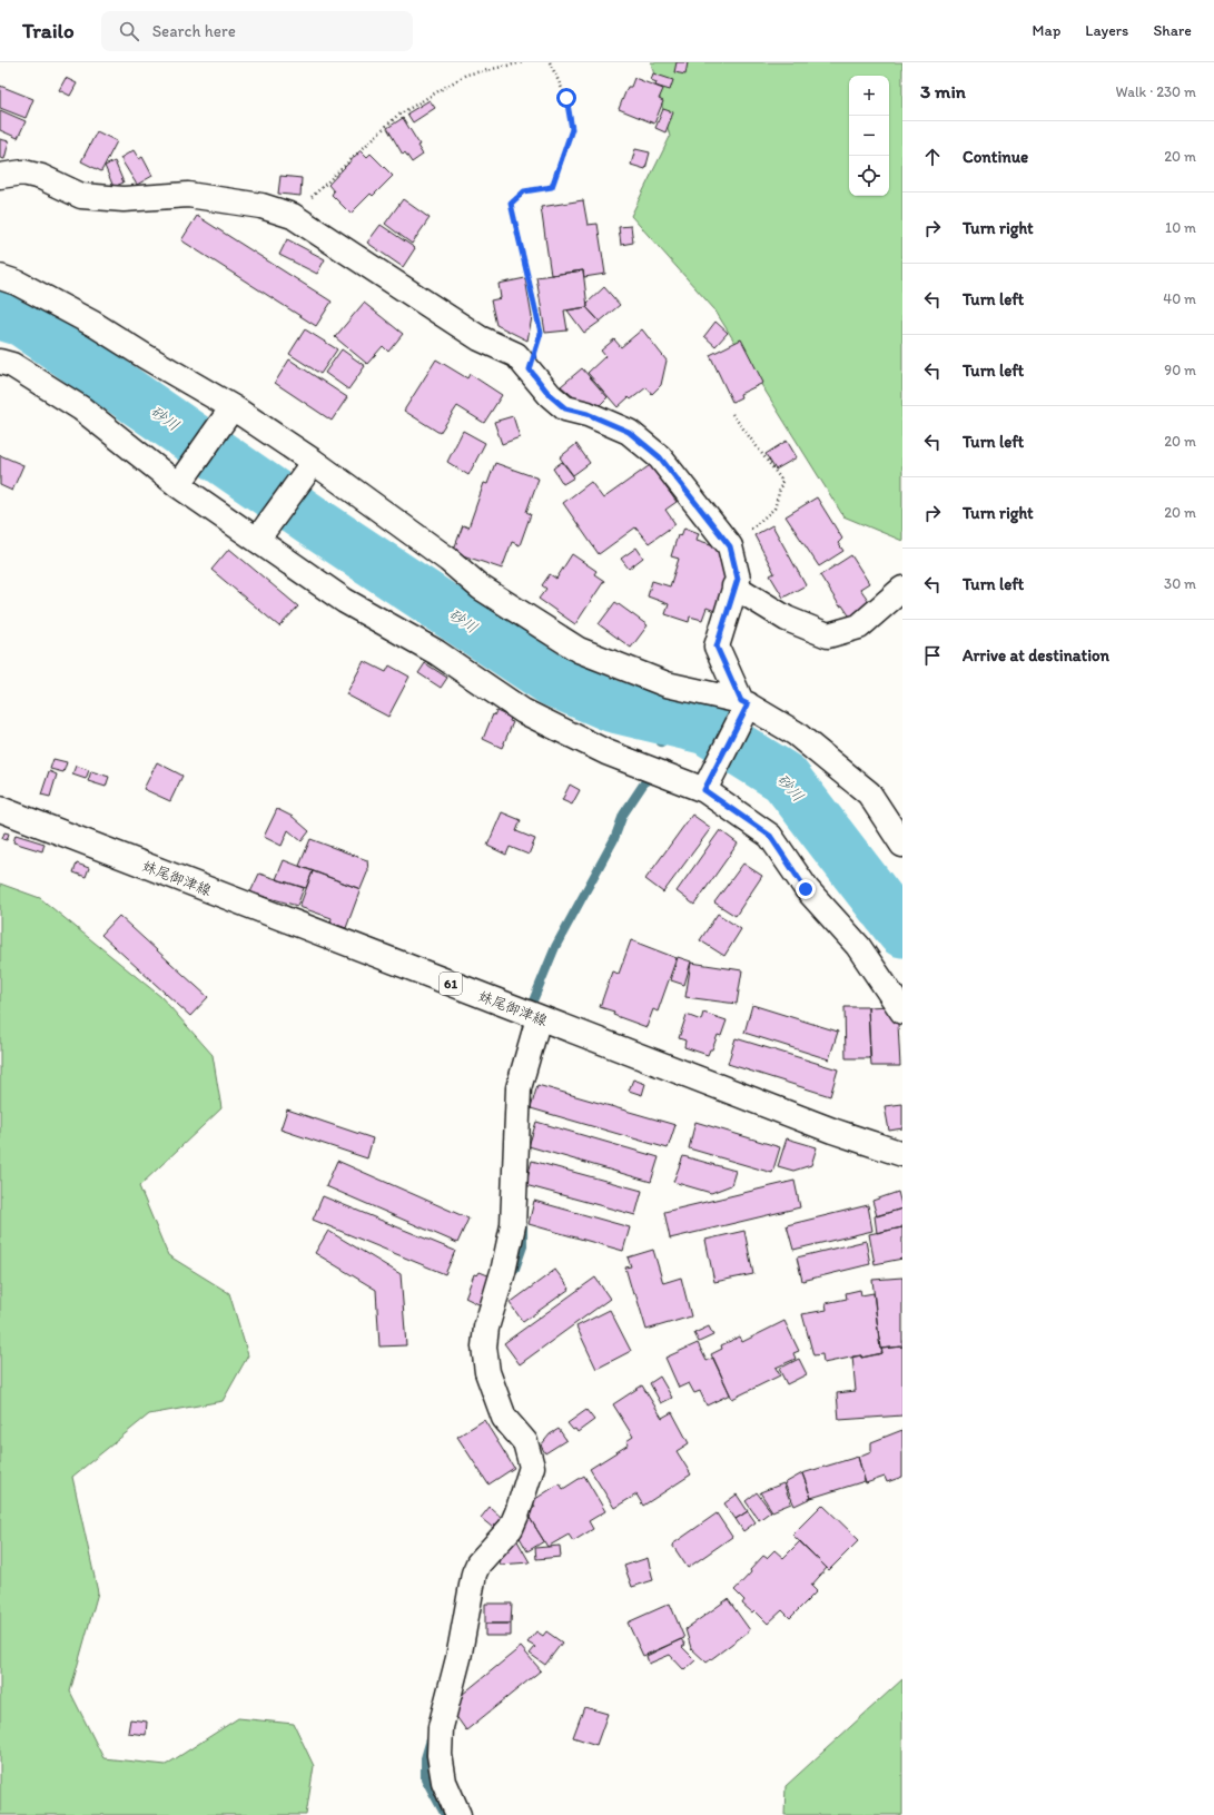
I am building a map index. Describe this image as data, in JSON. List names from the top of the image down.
{
  "streets": {
    "street": ["妹尾御津線", "61"]
  },
  "water": ["砂川"],
  "page": {
    "header": "Trailo",
    "search": "Search here",
    "nav": ["Map", "Layers", "Share"],
    "heading": ["3 min", "Walk · 230 m"],
    "map_buttons": ["+", "−"],
    "list": [
      ["Continue", "20 m"],
      ["Turn right", "10 m"],
      ["Turn left", "40 m"],
      ["Turn left", "90 m"],
      ["Turn left", "20 m"],
      ["Turn right", "20 m"],
      ["Turn left", "30 m"],
      "Arrive at destination"
    ]
  }
}
